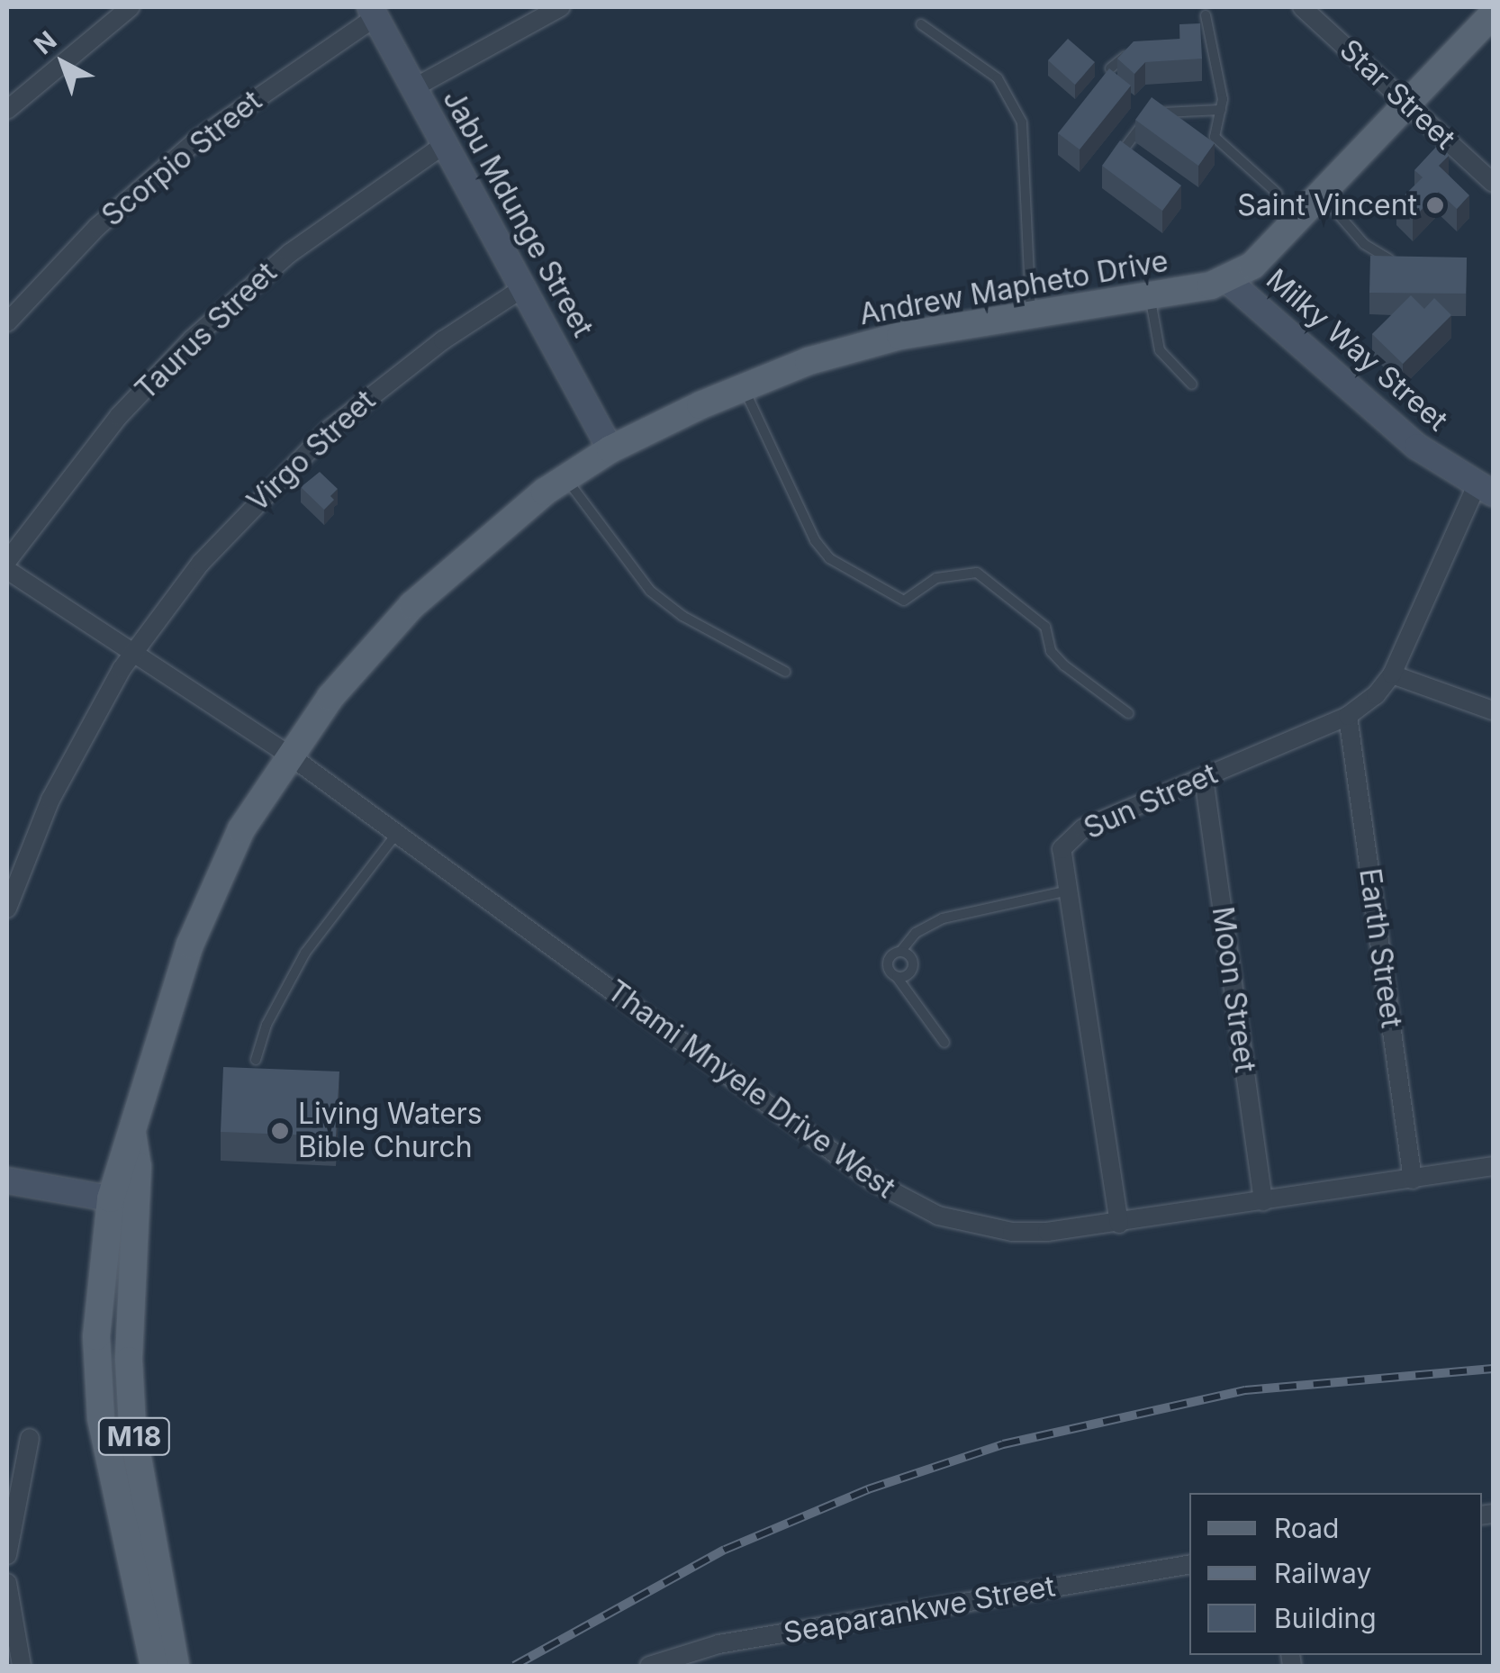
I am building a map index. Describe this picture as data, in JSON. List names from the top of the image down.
{
  "streets": {
    "main road": ["Andrew Mapheto Drive", "M18"],
    "street": [
      "Star Street",
      "Scorpio Street",
      "Jabu Mdunge Street",
      "Taurus Street",
      "Milky Way Street",
      "Virgo Street",
      "Sun Street",
      "Earth Street",
      "Moon Street",
      "Thami Mnyele Drive West",
      "Seaparankwe Street"
    ]
  },
  "crossings": [
    ["Star Street", "Andrew Mapheto Drive"],
    ["Scorpio Street", "Jabu Mdunge Street"],
    ["Jabu Mdunge Street", "Andrew Mapheto Drive"],
    ["Jabu Mdunge Street", "Taurus Street"],
    ["Jabu Mdunge Street", "Virgo Street"],
    ["Andrew Mapheto Drive", "Milky Way Street"],
    ["Andrew Mapheto Drive", "Thami Mnyele Drive West"],
    ["Milky Way Street", "Sun Street"],
    ["Virgo Street", "Thami Mnyele Drive West"],
    ["Sun Street", "Earth Street"],
    ["Sun Street", "Moon Street"],
    ["Sun Street", "Thami Mnyele Drive West"],
    ["Earth Street", "Thami Mnyele Drive West"],
    ["Moon Street", "Thami Mnyele Drive West"]
  ],
  "places": ["Saint Vincent", "Living Waters Bible Church"],
  "legend": ["Road", "Railway", "Building"],
  "north": "top left"
}
